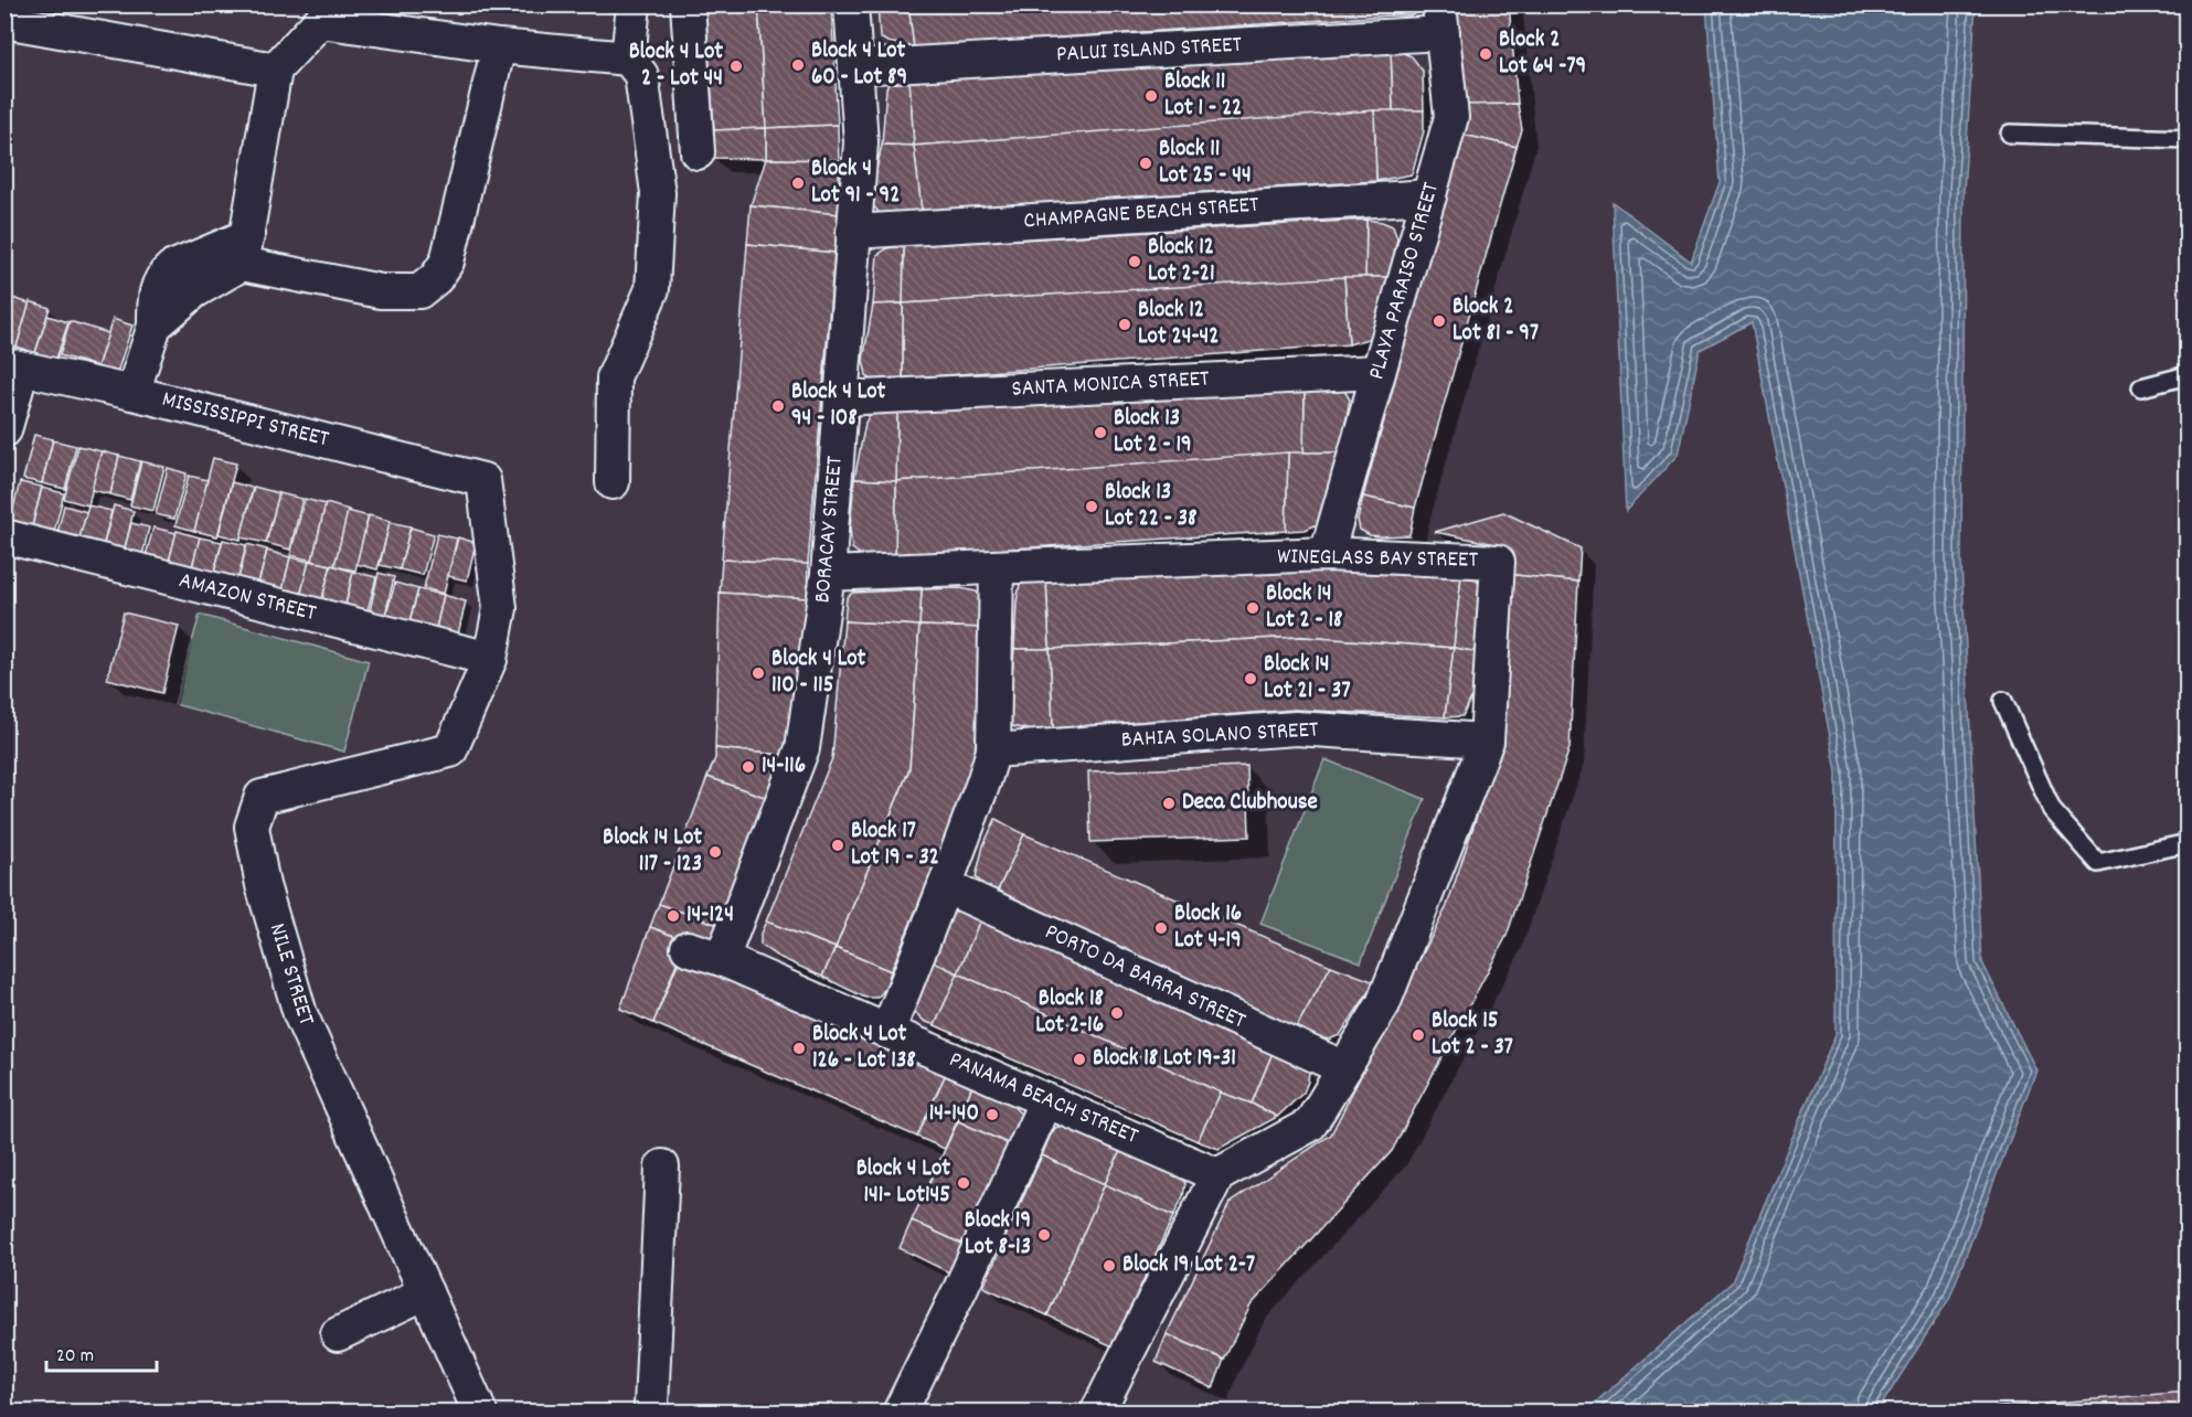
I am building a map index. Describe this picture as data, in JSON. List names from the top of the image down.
{
  "streets": {
    "street": [
      "PALUI ISLAND STREET",
      "CHAMPAGNE BEACH STREET",
      "PLAYA PARAISO STREET",
      "SANTA MONICA STREET",
      "MISSISSIPPI STREET",
      "BORACAY STREET",
      "WINEGLASS BAY STREET",
      "AMAZON STREET",
      "BAHIA SOLANO STREET",
      "NILE STREET",
      "PORTO DA BARRA STREET",
      "PANAMA BEACH STREET"
    ]
  },
  "crossings": [
    ["PALUI ISLAND STREET", "PLAYA PARAISO STREET"],
    ["PALUI ISLAND STREET", "BORACAY STREET"],
    ["CHAMPAGNE BEACH STREET", "PLAYA PARAISO STREET"],
    ["CHAMPAGNE BEACH STREET", "BORACAY STREET"],
    ["PLAYA PARAISO STREET", "SANTA MONICA STREET"],
    ["PLAYA PARAISO STREET", "WINEGLASS BAY STREET"],
    ["SANTA MONICA STREET", "BORACAY STREET"],
    ["MISSISSIPPI STREET", "AMAZON STREET"],
    ["MISSISSIPPI STREET", "NILE STREET"],
    ["BORACAY STREET", "WINEGLASS BAY STREET"],
    ["BORACAY STREET", "PANAMA BEACH STREET"],
    ["WINEGLASS BAY STREET", "BAHIA SOLANO STREET"],
    ["WINEGLASS BAY STREET", "PORTO DA BARRA STREET"],
    ["WINEGLASS BAY STREET", "PANAMA BEACH STREET"],
    ["AMAZON STREET", "NILE STREET"]
  ],
  "places": [
    "Block 2 Lot 64 -79",
    "Block 4 Lot 60 - Lot 89",
    "Block 4 Lot 2 - Lot 44",
    "Block 11 Lot 1 - 22",
    "Block 11 Lot 25 - 44",
    "Block 4 Lot 91 - 92",
    "Block 12 Lot 2-21",
    "Block 2 Lot 81 - 97",
    "Block 12 Lot 24-42",
    "Block 4 Lot 94 - 108",
    "Block 13 Lot 2 - 19",
    "Block 13 Lot 22 - 38",
    "Block 14 Lot 2 - 18",
    "Block 4 Lot 110 - 115",
    "Block 14 Lot 21 - 37",
    "14-116",
    "Deca Clubhouse",
    "Block 17 Lot 19 - 32",
    "Block 14 Lot 117 - 123",
    "14-124",
    "Block 16 Lot 4-19",
    "Block 18 Lot 2-16",
    "Block 15 Lot 2 - 37",
    "Block 4 Lot 126 - Lot 138",
    "Block 18 Lot 19-31",
    "14-140",
    "Block 4 Lot 141- Lot145",
    "Block 19 Lot 8-13",
    "Block 19 Lot 2-7"
  ],
  "scale_bar": "20 m"
}
